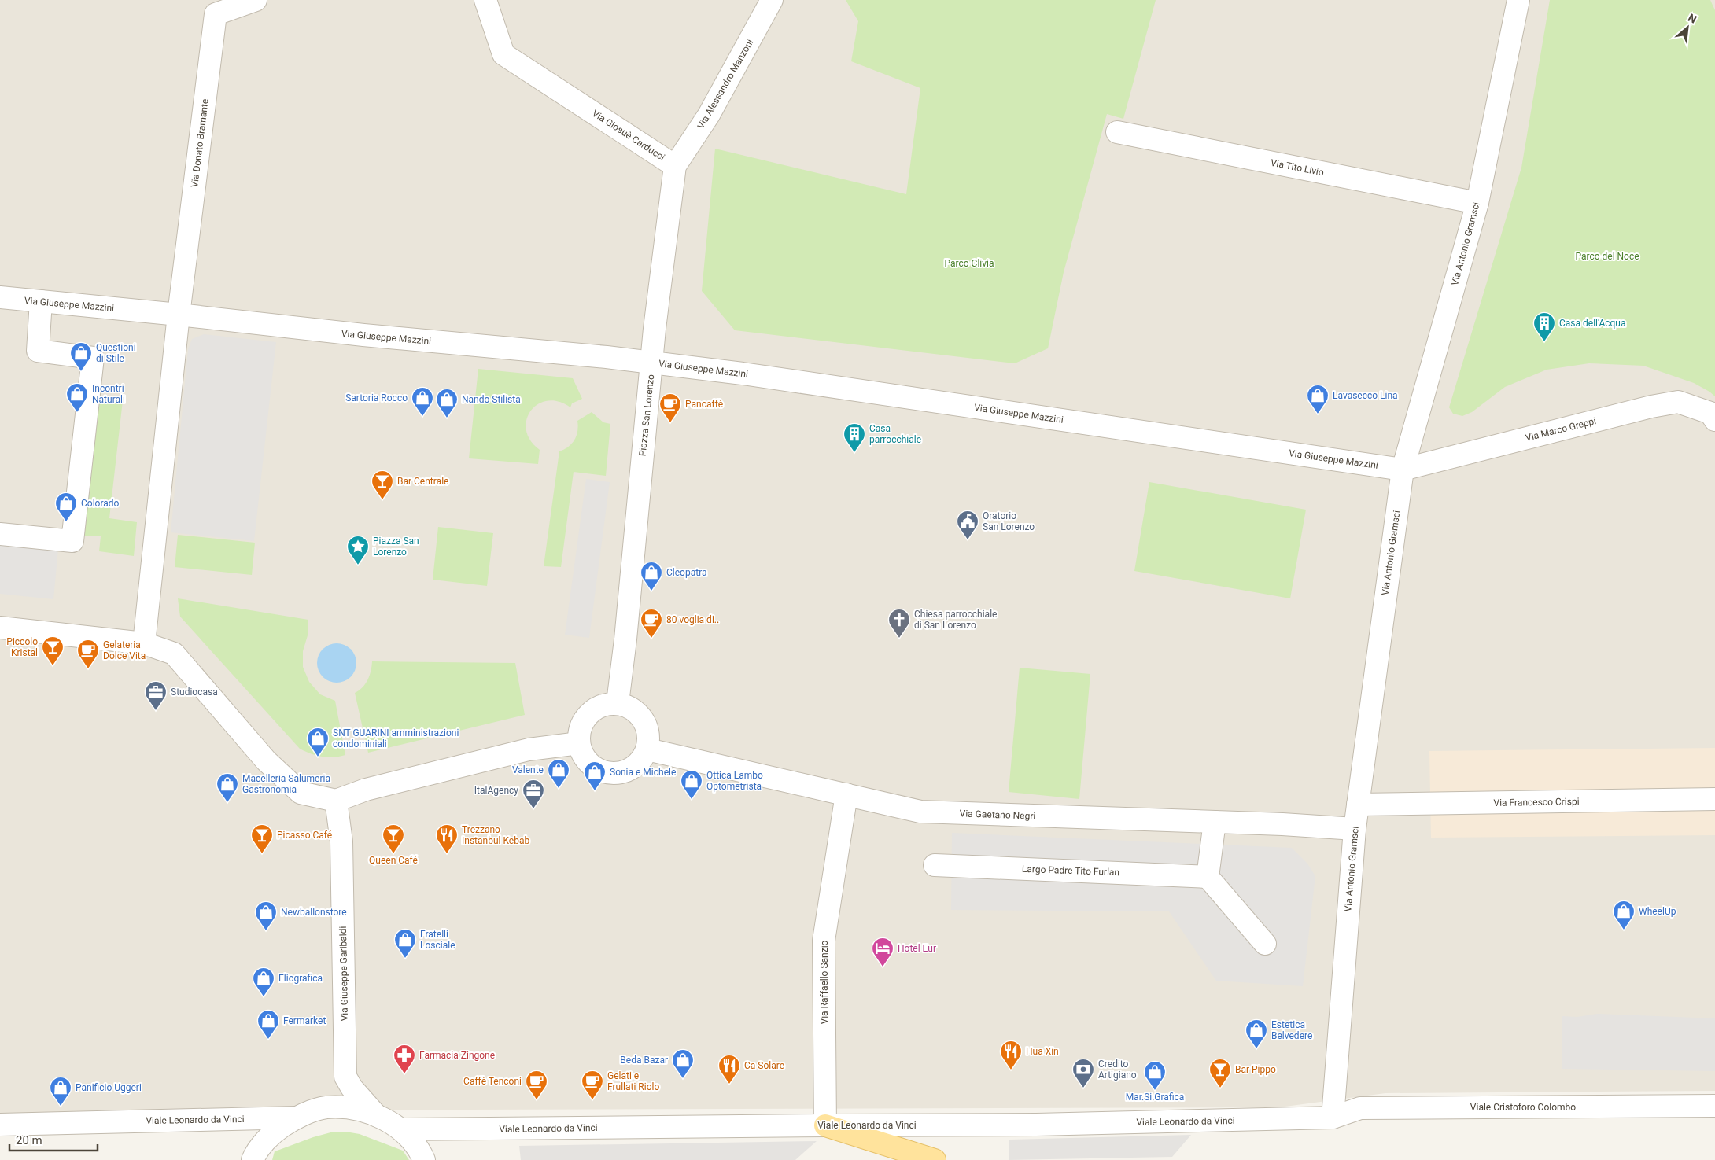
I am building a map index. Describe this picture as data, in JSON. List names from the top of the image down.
{
  "streets": {
    "street": [
      "Via Alessandro Manzoni",
      "Via Giosuè Carducci",
      "Via Donato Bramante",
      "Via Tito Livio",
      "Via Antonio Gramsci",
      "Via Giuseppe Mazzini",
      "Piazza San Lorenzo",
      "Via Marco Greppi",
      "Via Francesco Crispi",
      "Via Gaetano Negri",
      "Largo Padre Tito Furlan",
      "Via Giuseppe Garibaldi",
      "Via Raffaello Sanzio",
      "Viale Cristoforo Colombo",
      "Viale Leonardo da Vinci"
    ]
  },
  "crossings": [
    ["Via Alessandro Manzoni", "Via Giosuè Carducci"],
    ["Via Giosuè Carducci", "Via Giuseppe Mazzini"],
    ["Via Giosuè Carducci", "Piazza San Lorenzo"],
    ["Via Donato Bramante", "Via Giuseppe Mazzini"],
    ["Via Tito Livio", "Via Antonio Gramsci"],
    ["Via Antonio Gramsci", "Via Giuseppe Mazzini"],
    ["Via Antonio Gramsci", "Via Marco Greppi"],
    ["Via Antonio Gramsci", "Via Francesco Crispi"],
    ["Via Antonio Gramsci", "Via Gaetano Negri"],
    ["Via Antonio Gramsci", "Viale Cristoforo Colombo"],
    ["Via Antonio Gramsci", "Viale Leonardo da Vinci"],
    ["Via Giuseppe Mazzini", "Piazza San Lorenzo"],
    ["Via Giuseppe Mazzini", "Via Marco Greppi"],
    ["Piazza San Lorenzo", "Via Gaetano Negri"],
    ["Via Gaetano Negri", "Via Raffaello Sanzio"],
    ["Via Raffaello Sanzio", "Viale Leonardo da Vinci"],
    ["Viale Cristoforo Colombo", "Viale Leonardo da Vinci"]
  ],
  "parks": ["Parco del Noce", "Parco Clivia"],
  "places": {
    "building": ["Casa dell'Acqua", "Casa parrocchiale"],
    "shop": [
      "Questioni di Stile",
      "Incontri Naturali",
      "Lavasecco Lina",
      "Sartoria Rocco",
      "Nando Stilista",
      "Colorado",
      "Cleopatra",
      "SNT GUARINI amministrazioni condominiali",
      "Valente",
      "Sonia e Michele",
      "Ottica Lambo Optometrista",
      "Macelleria Salumeria Gastronomia",
      "WheelUp",
      "Newballonstore",
      "Fratelli Losciale",
      "Eliografica",
      "Fermarket",
      "Estetica Belvedere",
      "Beda Bazar",
      "Mar.Si.Grafica",
      "Panificio Uggeri"
    ],
    "cafe": [
      "Pancaffè",
      "80 voglia di..",
      "Gelateria Dolce Vita",
      "Caffè Tenconi",
      "Gelati e Frullati Riolo"
    ],
    "bar": [
      "Bar Centrale",
      "Piccolo Kristal",
      "Picasso Café",
      "Queen Café",
      "Bar Pippo"
    ],
    "public building": ["Oratorio San Lorenzo"],
    "place": ["Piazza San Lorenzo"],
    "church": ["Chiesa parrocchiale di San Lorenzo"],
    "office": ["Studiocasa", "ItalAgency"],
    "restaurant": ["Trezzano Instanbul Kebab", "Hua Xin", "Ca Solare"],
    "hotel": ["Hotel Eur"],
    "pharmacy": ["Farmacia Zingone"],
    "bank": ["Credito Artigiano"]
  },
  "scale_bar": "20 m",
  "north": "top right"
}
